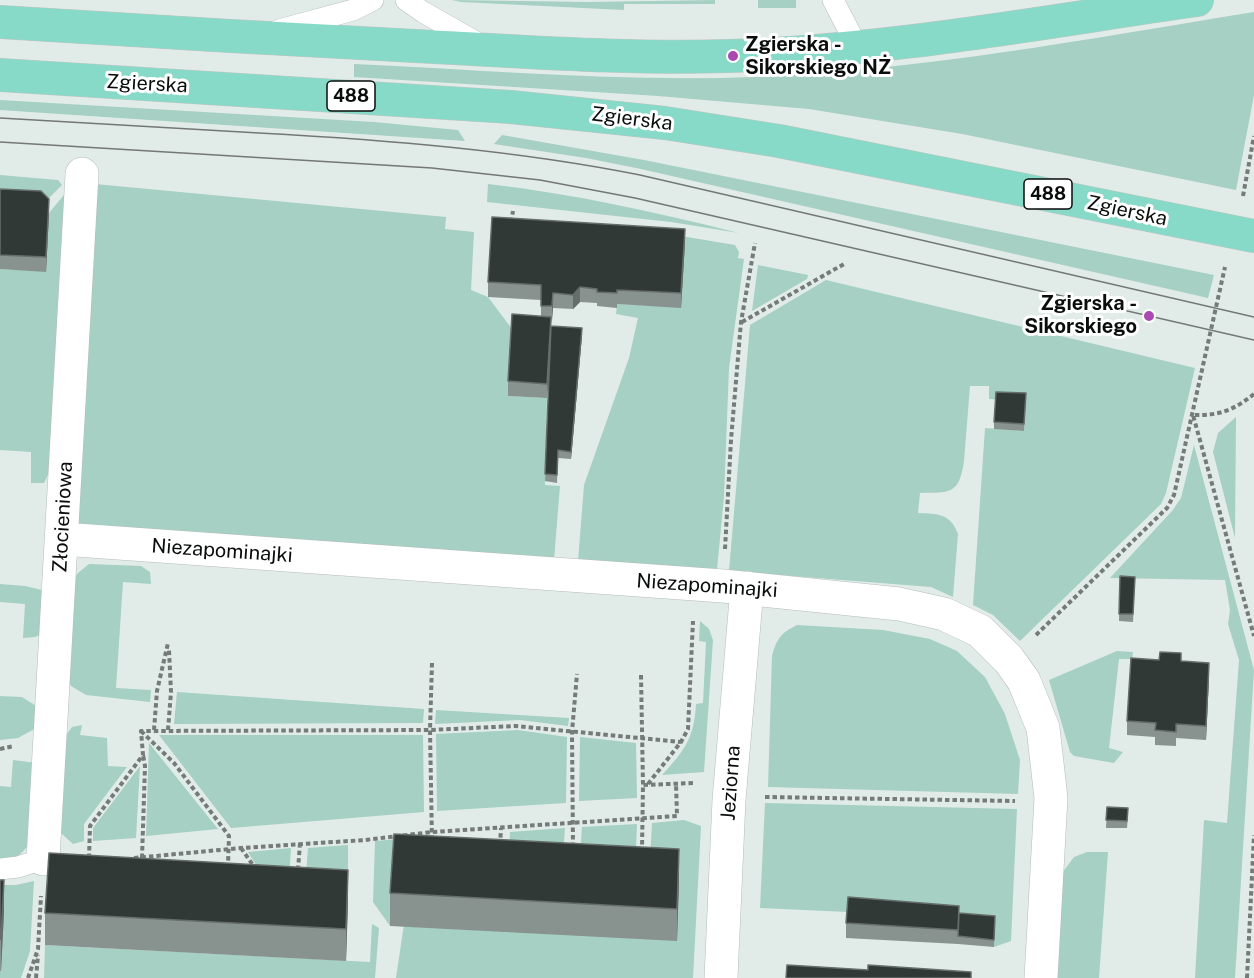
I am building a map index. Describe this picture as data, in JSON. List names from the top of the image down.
{
  "streets": {
    "main road": ["Zgierska", "488"],
    "street": ["Złocieniowa", "Niezapominajki", "Jeziorna"]
  },
  "crossings": [
    ["Złocieniowa", "Niezapominajki"],
    ["Niezapominajki", "Jeziorna"]
  ],
  "places": ["Zgierska - Sikorskiego NŻ", "Zgierska - Sikorskiego"]
}
